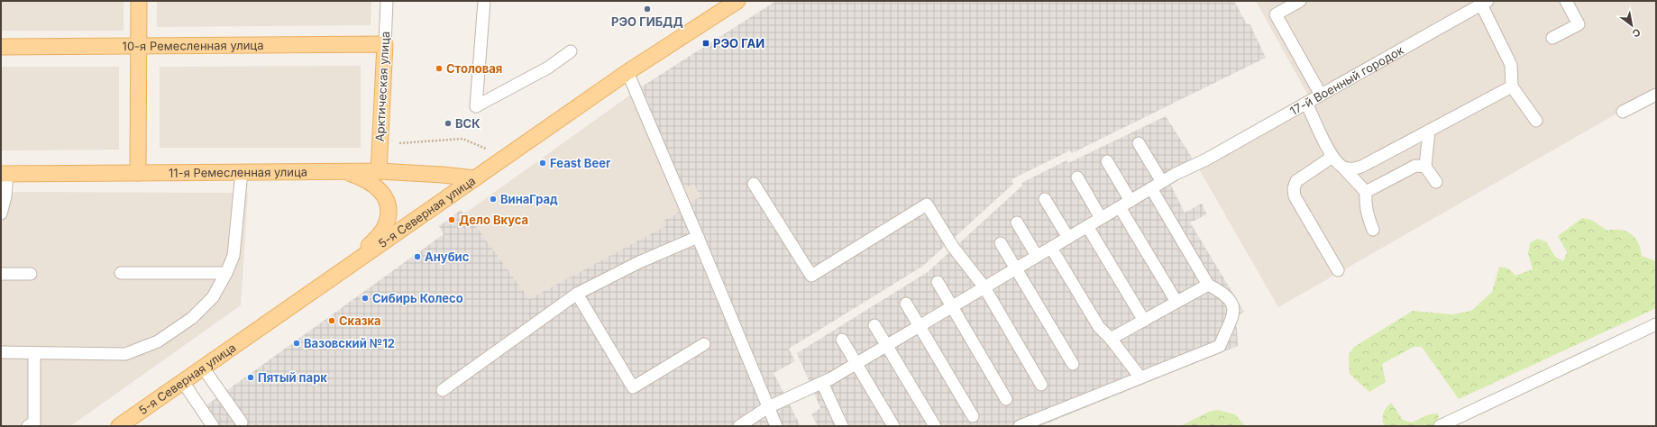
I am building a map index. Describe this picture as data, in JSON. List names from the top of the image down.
{
  "streets": {
    "main road": [
      "10-я Ремесленная улица",
      "Арктическая улица",
      "11-я Ремесленная улица",
      "5-я Северная улица"
    ],
    "street": ["17-й Военный городок"]
  },
  "crossings": [
    ["10-я Ремесленная улица", "Арктическая улица"],
    ["Арктическая улица", "11-я Ремесленная улица"],
    ["11-я Ремесленная улица", "5-я Северная улица"]
  ],
  "places": {
    "other": [
      "РЭО ГИБДД",
      "Столовая",
      "ВСК",
      "Feast Beer",
      "ВинаГрад",
      "Дело Вкуса",
      "Анубис",
      "Сибирь Колесо",
      "Сказка",
      "Вазовский №12",
      "Пятый парк"
    ],
    "transit": ["РЭО ГАИ"]
  },
  "north": "bottom right"
}
